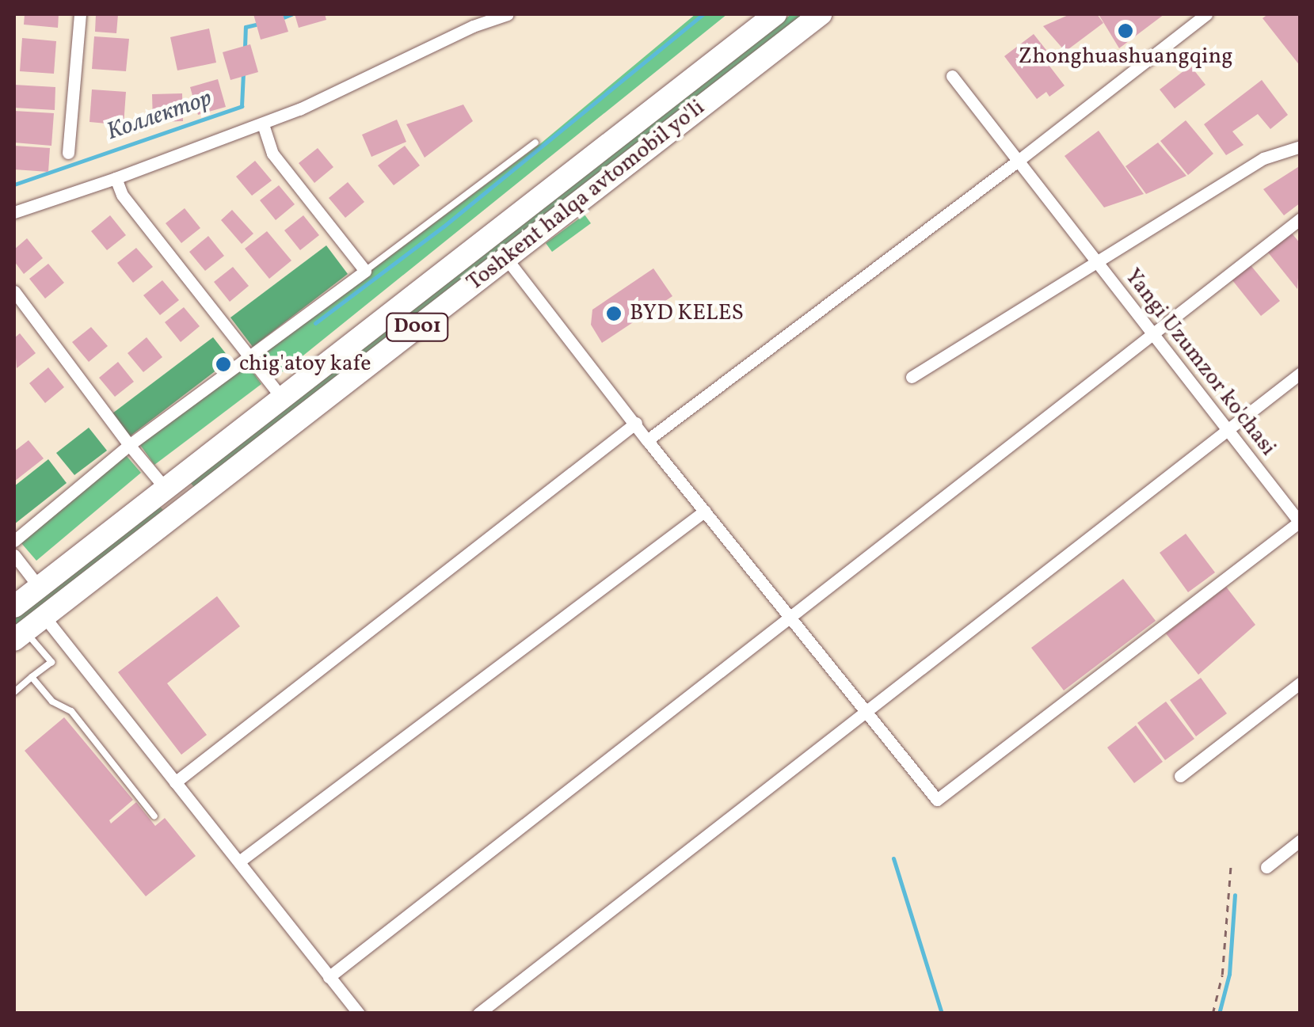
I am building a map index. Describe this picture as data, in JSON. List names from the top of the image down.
{
  "streets": {
    "highway": ["Toshkent halqa avtomobil yo'li", "D001"],
    "street": ["Yangi Uzumzor ko'chasi"]
  },
  "water": ["Коллектор"],
  "places": ["Zhonghuashuangqing", "BYD KELES", "chig'atoy kafe"]
}
